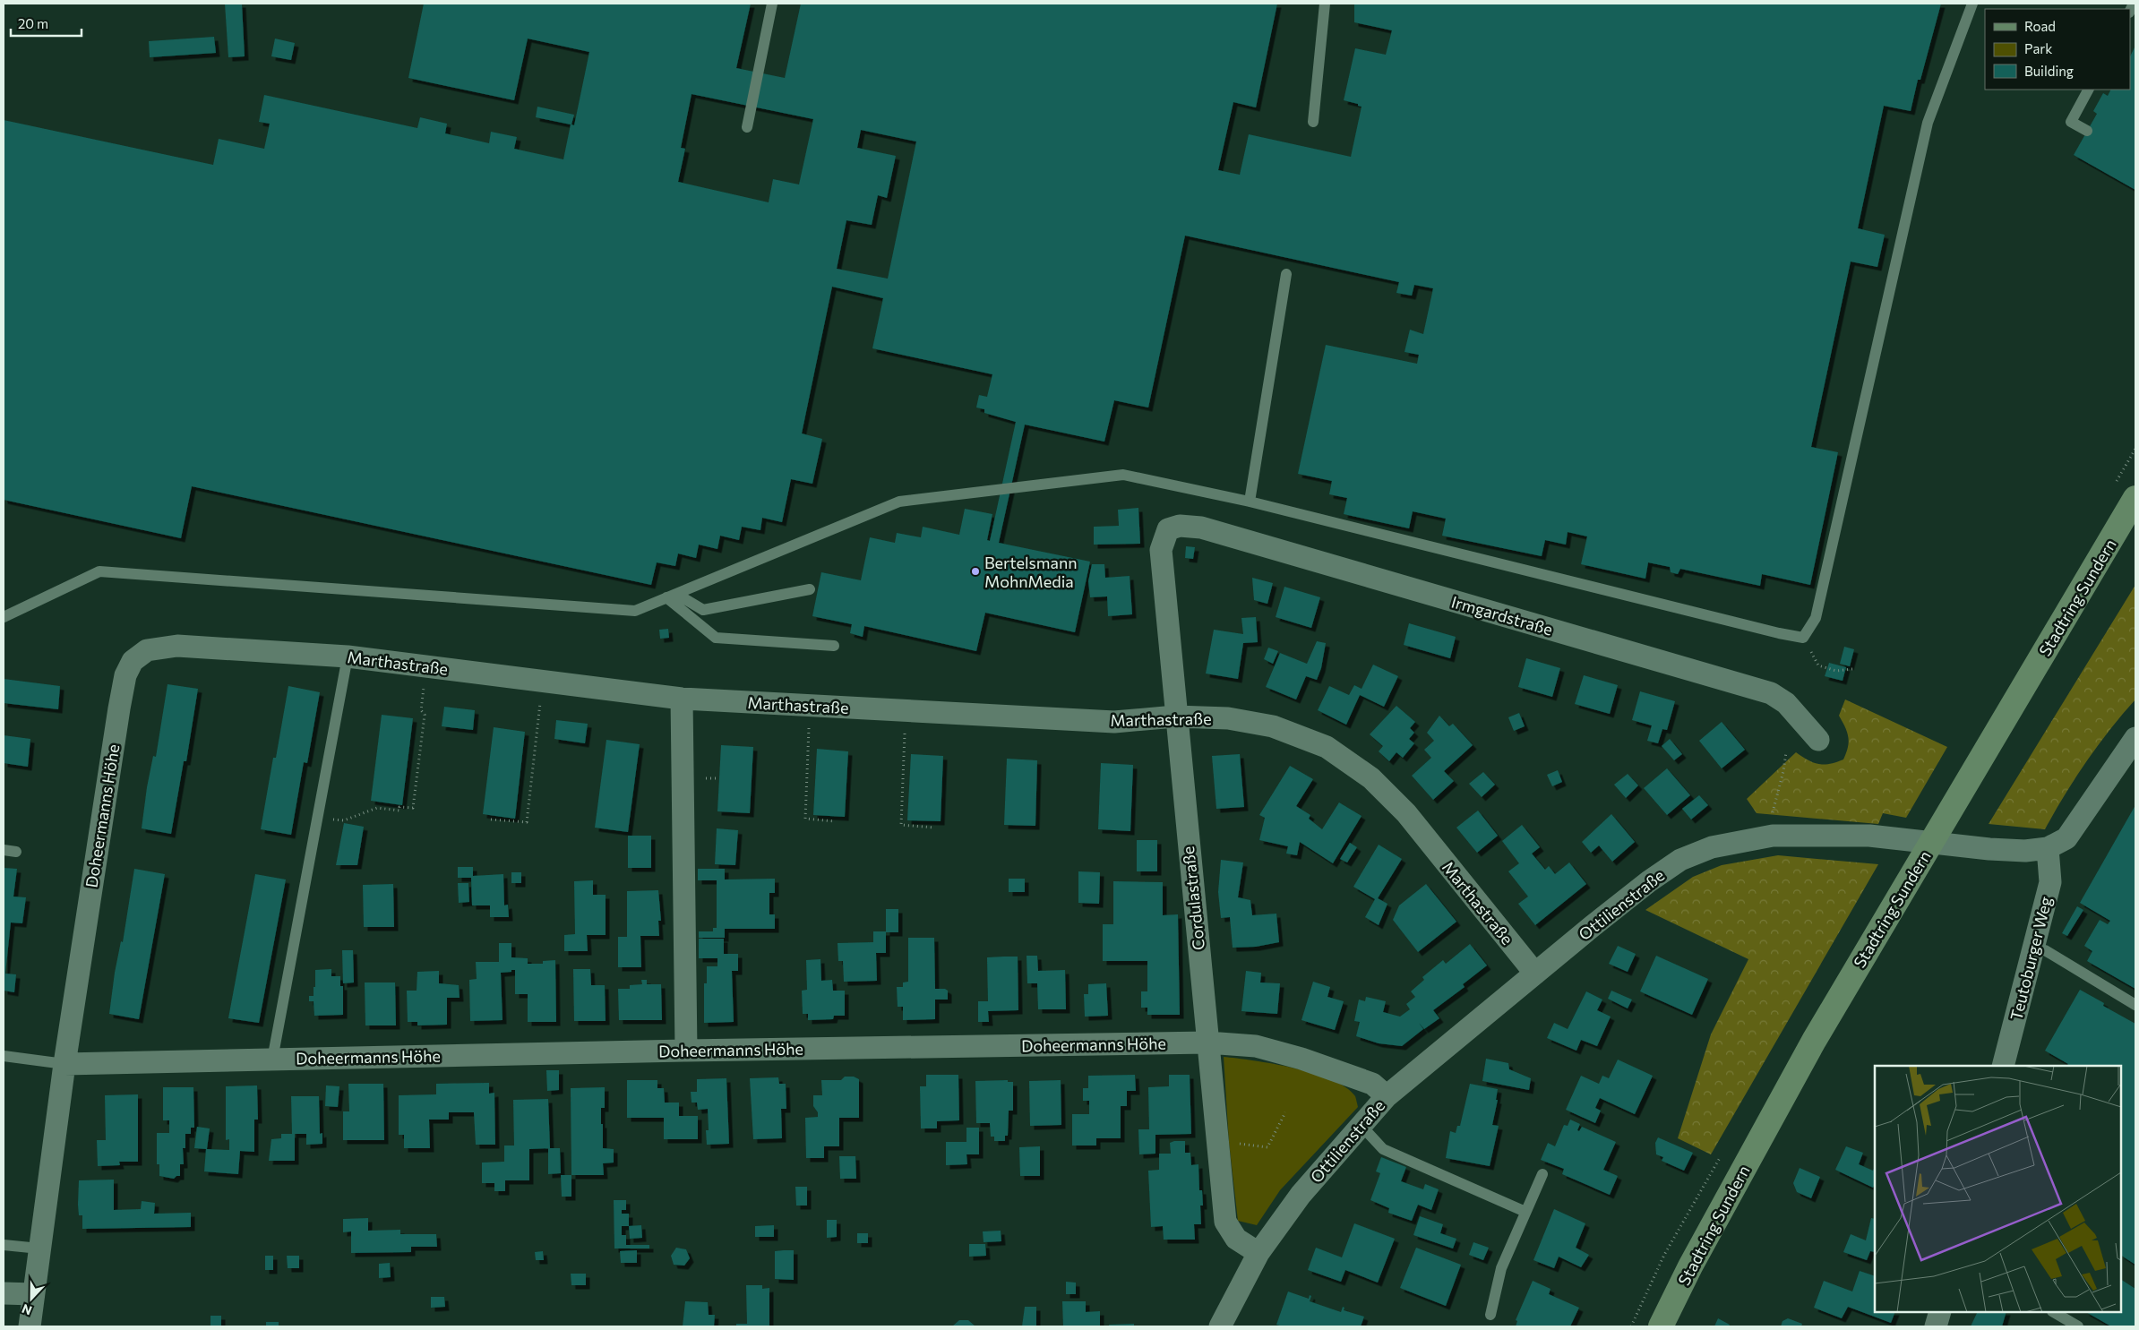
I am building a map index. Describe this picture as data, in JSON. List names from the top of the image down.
{
  "streets": {
    "main road": ["Stadtring Sundern"],
    "street": [
      "Irmgardstraße",
      "Marthastraße",
      "Doheermanns Höhe",
      "Cordulastraße",
      "Ottilienstraße",
      "Teutoburger Weg"
    ]
  },
  "crossings": [
    ["Irmgardstraße", "Cordulastraße"],
    ["Marthastraße", "Doheermanns Höhe"],
    ["Marthastraße", "Cordulastraße"],
    ["Marthastraße", "Ottilienstraße"],
    ["Doheermanns Höhe", "Cordulastraße"],
    ["Doheermanns Höhe", "Ottilienstraße"],
    ["Cordulastraße", "Ottilienstraße"],
    ["Ottilienstraße", "Teutoburger Weg"]
  ],
  "places": ["Bertelsmann MohnMedia"],
  "legend": ["Road", "Park", "Building"],
  "scale_bar": "20 m",
  "north": "bottom"
}
